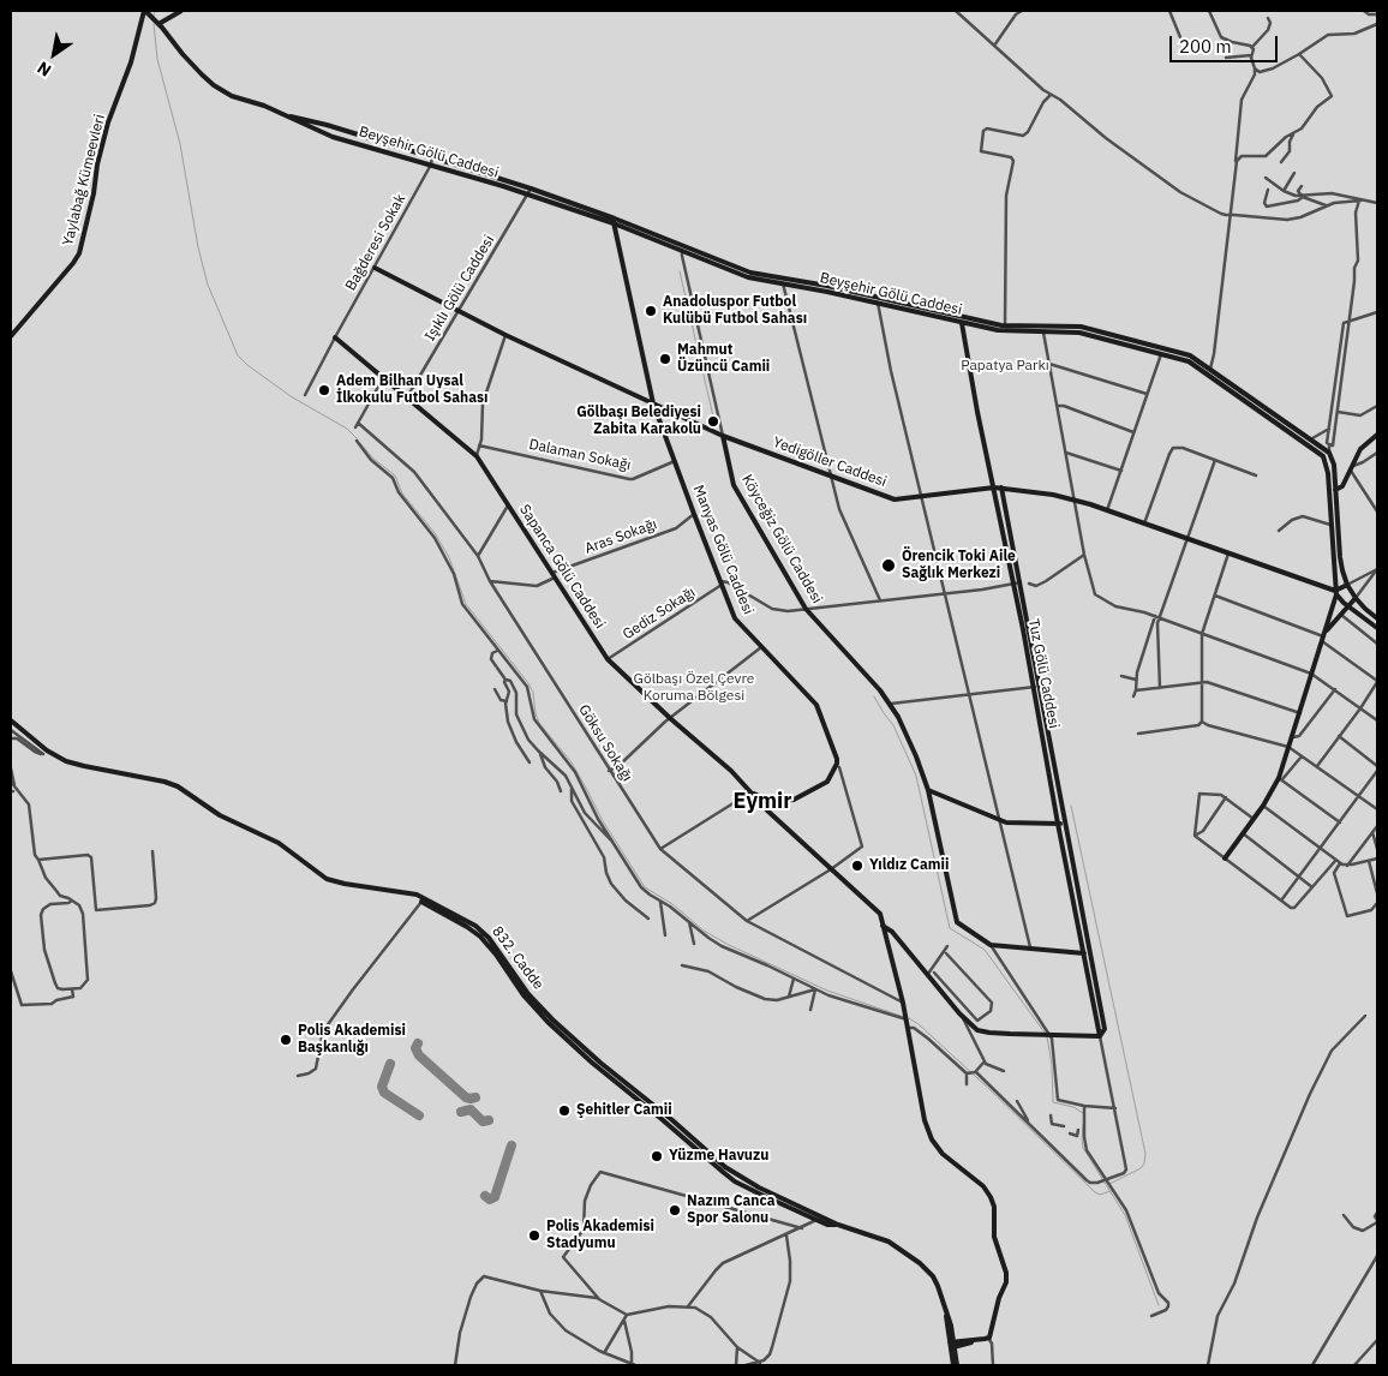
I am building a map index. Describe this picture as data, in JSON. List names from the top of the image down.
{
  "streets": {
    "street": [
      "Beyşehir Gölü Caddesi",
      "Yaylabağ Kümeevleri",
      "Bağderesi Sokak",
      "Işıklı Gölü Caddesi",
      "Dalaman Sokağı",
      "Yedigöller Caddesi",
      "Aras Sokağı",
      "Köyceğiz Gölü Caddesi",
      "Manyas Gölü Caddesi",
      "Sapanca Gölü Caddesi",
      "Gediz Sokağı",
      "Tuz Gölü Caddesi",
      "Göksu Sokağı",
      "832. Cadde"
    ]
  },
  "crossings": [
    ["Beyşehir Gölü Caddesi", "Yaylabağ Kümeevleri"],
    ["Beyşehir Gölü Caddesi", "Bağderesi Sokak"],
    ["Beyşehir Gölü Caddesi", "Işıklı Gölü Caddesi"],
    ["Beyşehir Gölü Caddesi", "Köyceğiz Gölü Caddesi"],
    ["Beyşehir Gölü Caddesi", "Manyas Gölü Caddesi"],
    ["Beyşehir Gölü Caddesi", "Tuz Gölü Caddesi"],
    ["Bağderesi Sokak", "Yedigöller Caddesi"],
    ["Bağderesi Sokak", "Sapanca Gölü Caddesi"],
    ["Işıklı Gölü Caddesi", "Yedigöller Caddesi"],
    ["Işıklı Gölü Caddesi", "Sapanca Gölü Caddesi"],
    ["Dalaman Sokağı", "Manyas Gölü Caddesi"],
    ["Yedigöller Caddesi", "Köyceğiz Gölü Caddesi"],
    ["Yedigöller Caddesi", "Manyas Gölü Caddesi"],
    ["Yedigöller Caddesi", "Tuz Gölü Caddesi"],
    ["Aras Sokağı", "Manyas Gölü Caddesi"],
    ["Aras Sokağı", "Sapanca Gölü Caddesi"],
    ["Aras Sokağı", "Göksu Sokağı"],
    ["Köyceğiz Gölü Caddesi", "Tuz Gölü Caddesi"],
    ["Manyas Gölü Caddesi", "Gediz Sokağı"],
    ["Sapanca Gölü Caddesi", "Gediz Sokağı"],
    ["Sapanca Gölü Caddesi", "Tuz Gölü Caddesi"],
    ["Sapanca Gölü Caddesi", "Göksu Sokağı"]
  ],
  "districts": ["Eymir"],
  "parks": ["Papatya Parkı", "Gölbaşı Özel Çevre Koruma Bölgesi"],
  "places": [
    "Anadoluspor Futbol Kulübü Futbol Sahası",
    "Mahmut Üzüncü Camii",
    "Adem Bilhan Uysal İlkokulu Futbol Sahası",
    "Gölbaşı Belediyesi Zabita Karakolu",
    "Örencik Toki Aile Sağlık Merkezi",
    "Yıldız Camii",
    "Polis Akademisi Başkanlığı",
    "Şehitler Camii",
    "Yüzme Havuzu",
    "Nazım Canca Spor Salonu",
    "Polis Akademisi Stadyumu"
  ],
  "scale_bar": "200 m",
  "north": "bottom left"
}
